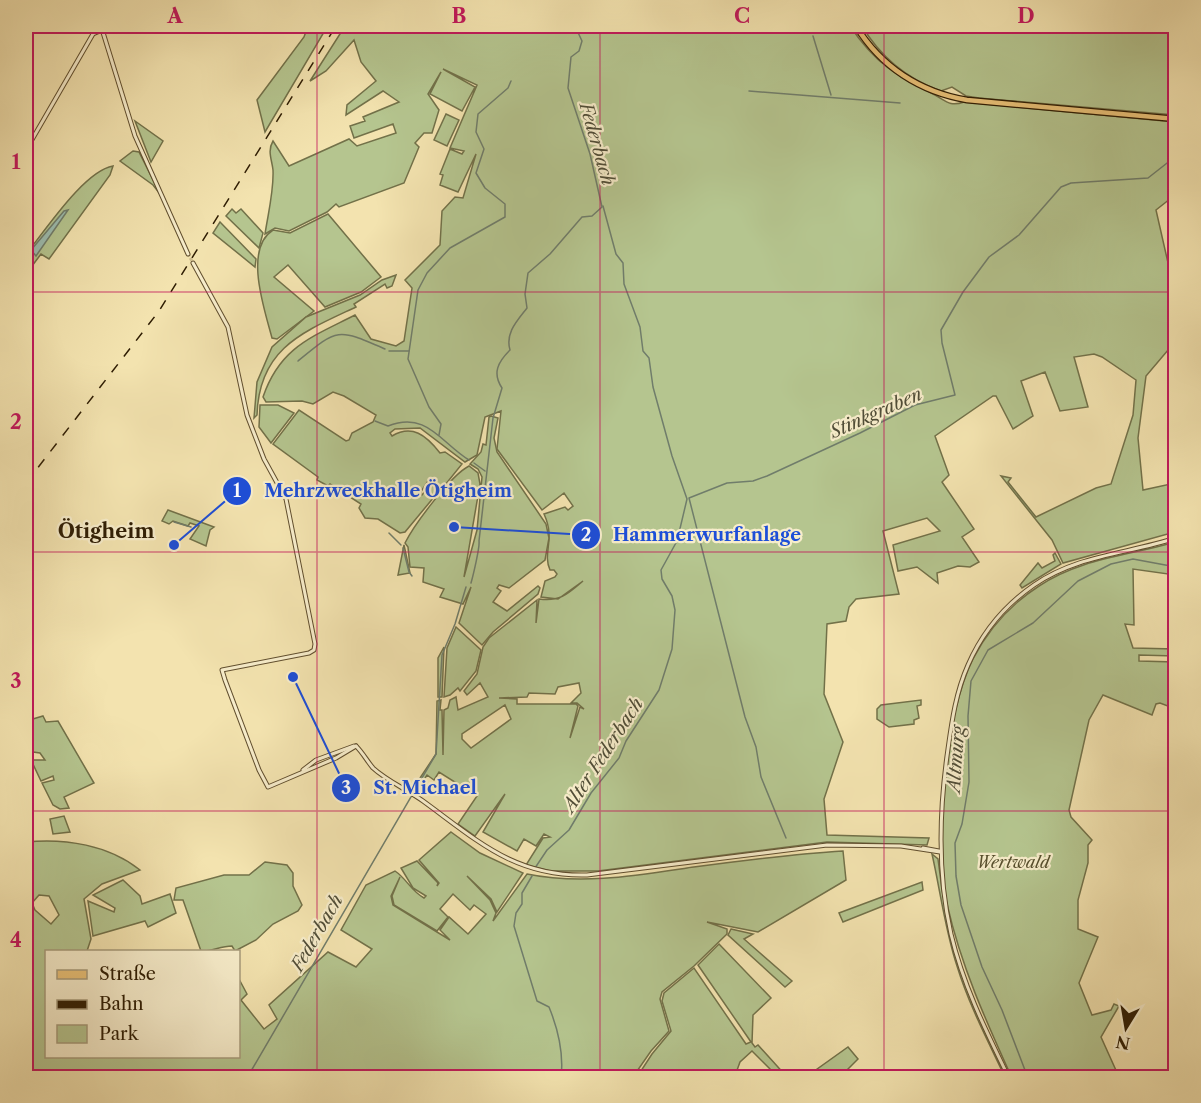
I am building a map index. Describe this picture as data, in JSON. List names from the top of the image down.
{
  "districts": ["Ötigheim"],
  "water": [
    "Federbach",
    "Stinkgraben",
    "Alter Federbach",
    "Altmurg"
  ],
  "parks": ["Wertwald"],
  "places": ["Hammerwurfanlage", "Mehrzweckhalle Ötigheim", "St. Michael"],
  "legend": ["Straße", "Bahn", "Park"],
  "north": "bottom",
  "grid": {
    "columns": [
      "A",
      "B",
      "C",
      "D"
    ],
    "rows": [
      "1",
      "2",
      "3",
      "4"
    ]
  }
}
